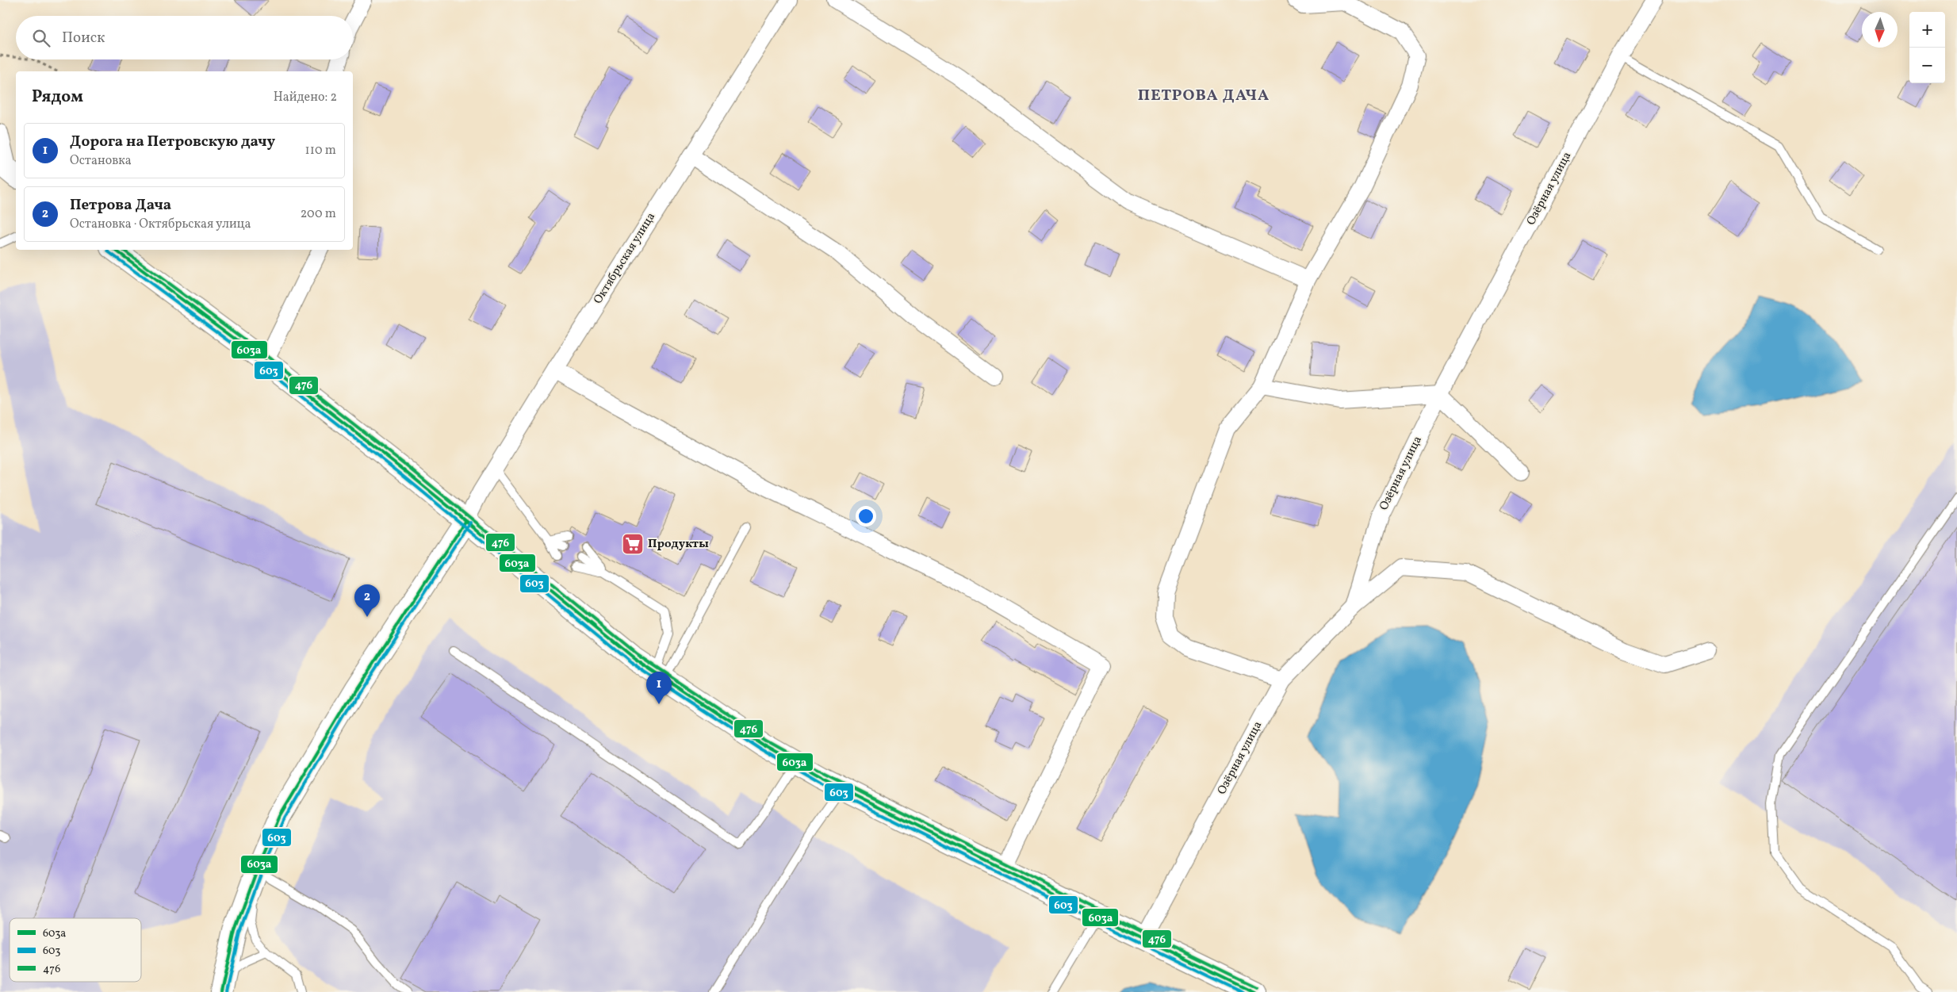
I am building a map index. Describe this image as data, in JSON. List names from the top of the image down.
{
  "streets": {
    "street": ["Озёрная улица", "Октябрьская улица"]
  },
  "districts": ["ПЕТРОВА ДАЧА"],
  "places": {
    "supermarket": ["Продукты"]
  },
  "lines": ["transit line 603а", "transit line 476", "transit line 603"],
  "legend": ["603а", "603", "476"],
  "north": "bottom",
  "page": {
    "map_buttons": ["+", "−"],
    "search": "Поиск",
    "heading": ["Рядом", "Найдено: 2"],
    "list": [
      {
        "mark": "1",
        "name": "Дорога на Петровскую дачу",
        "note": "Остановка",
        "value": "110 m"
      },
      {
        "mark": "2",
        "name": "Петрова Дача",
        "note": "Остановка · Октябрьская улица",
        "value": "200 m"
      }
    ],
    "pins": ["2", "1"]
  }
}
